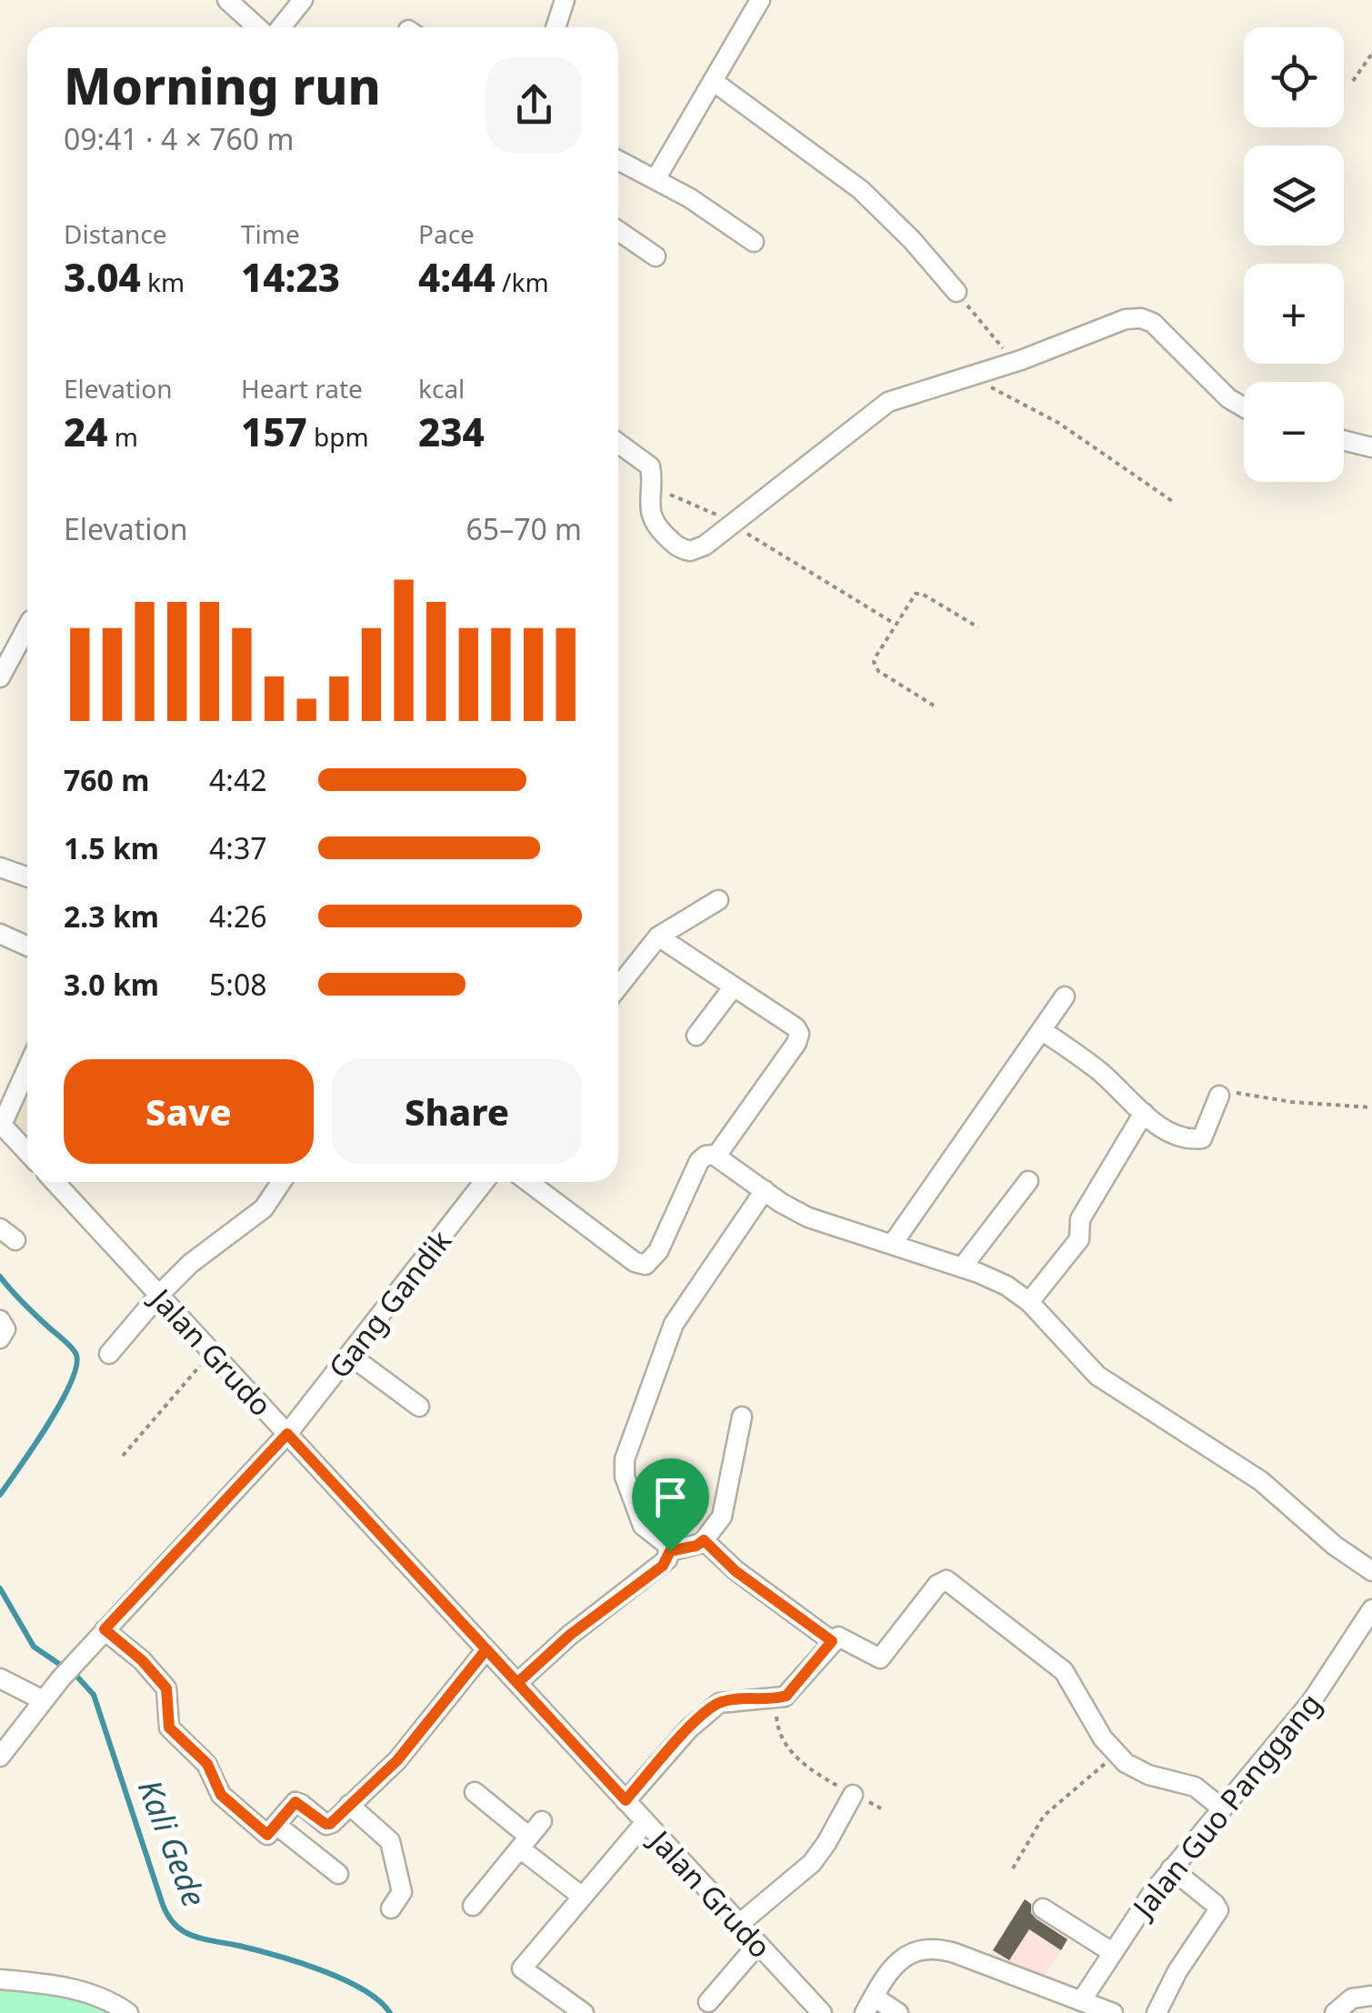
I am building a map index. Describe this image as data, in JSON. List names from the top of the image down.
{
  "streets": {
    "street": ["Gang Gandik", "Jalan Grudo", "Jalan Guo Panggang"]
  },
  "crossings": [
    ["Gang Gandik", "Jalan Grudo"]
  ],
  "water": ["Kali Gede"],
  "page": {
    "map_buttons": ["+", "−"],
    "heading": ["Morning run", "09:41 · 4 × 760 m"],
    "stats": [
      ["Distance", "3.04 km"],
      ["Time", "14:23"],
      ["Pace", "4:44 /km"],
      ["Elevation", "24 m"],
      ["Heart rate", "157 bpm"],
      ["kcal", "234"]
    ],
    "chart": ["Elevation", "65–70 m"],
    "list": [
      {
        "name": "760 m",
        "note": "4:42"
      },
      {
        "name": "1.5 km",
        "note": "4:37"
      },
      {
        "name": "2.3 km",
        "note": "4:26"
      },
      {
        "name": "3.0 km",
        "note": "5:08"
      }
    ],
    "buttons": ["Save", "Share"]
  }
}
